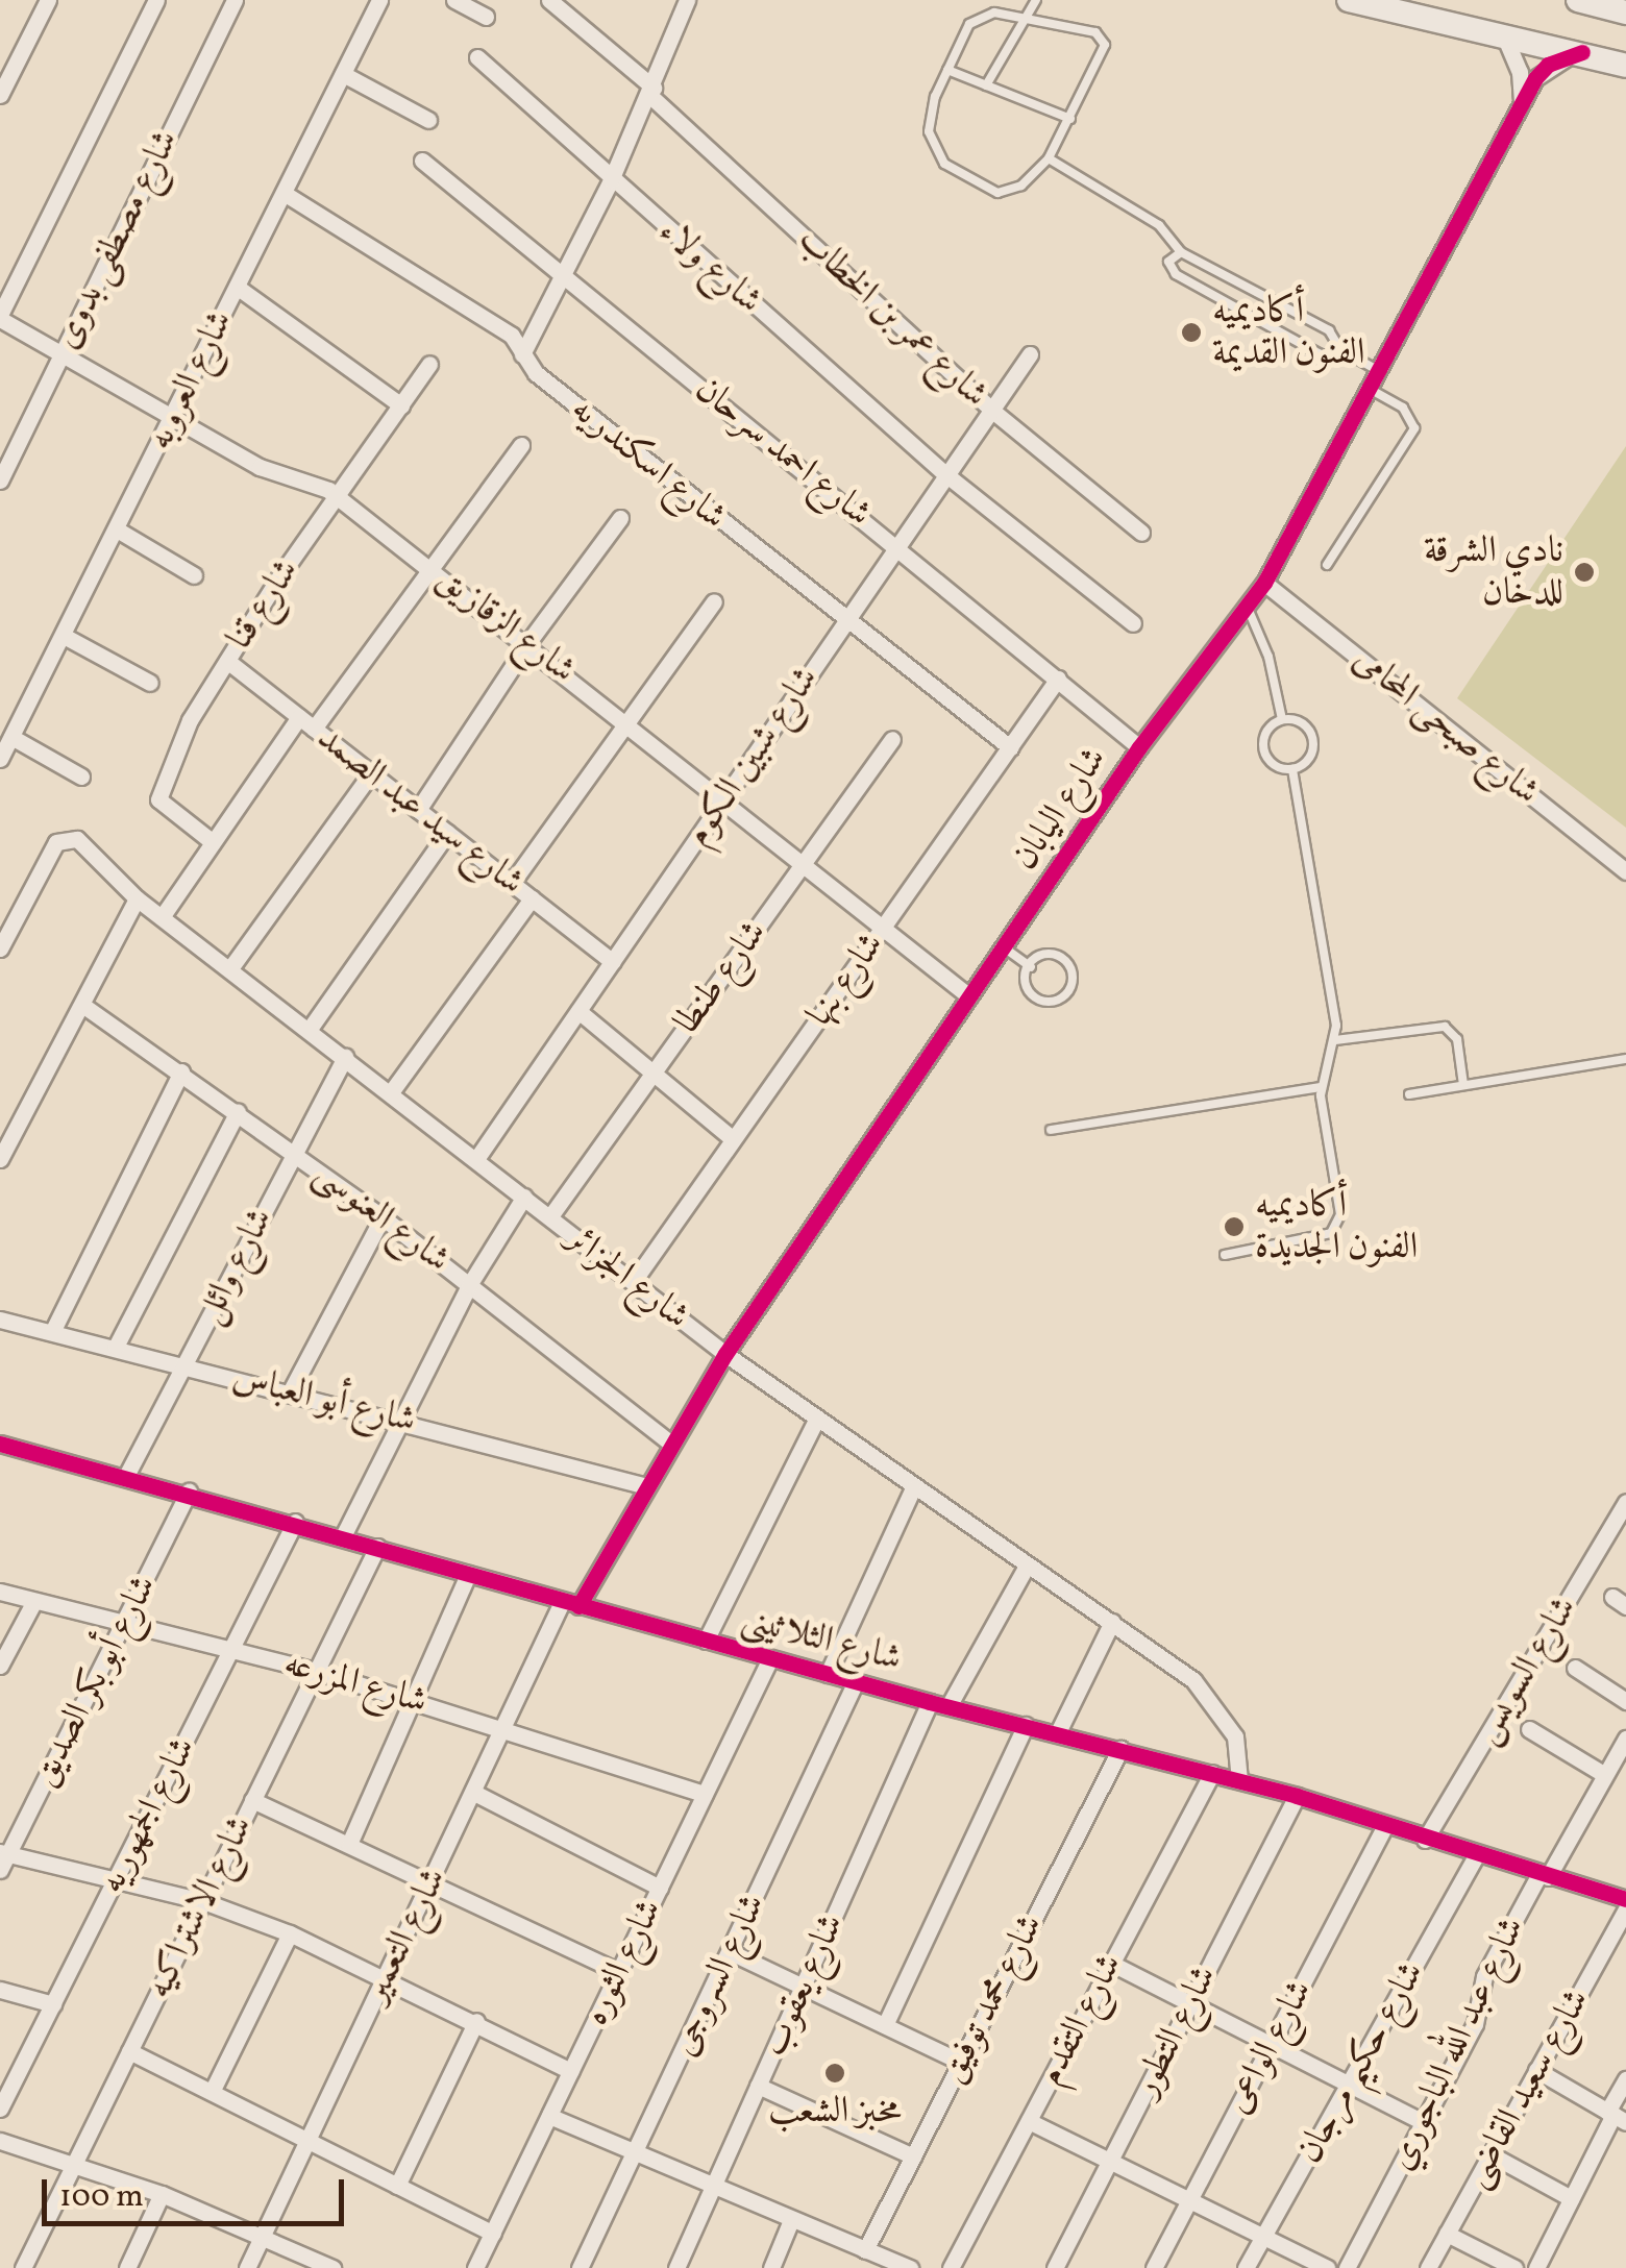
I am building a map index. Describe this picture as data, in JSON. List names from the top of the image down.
{
  "streets": {
    "street": [
      "شارع مصطفى بدوى",
      "شارع ولاء",
      "شارع عمر بن الخطاب",
      "شارع العروبه",
      "شارع احمد سرحان",
      "شارع اسكندريه",
      "شارع قنا",
      "شارع الزقازيق",
      "شارع صبحى المحامى",
      "شارع شبين الكوم",
      "شارع اليابان",
      "شارع سيد عبد الصمد",
      "شارع طنطا",
      "شارع بنها",
      "شارع العنوسى",
      "شارع وائل",
      "شارع الجزائر",
      "شارع أبو العباس",
      "شارع الثلاثينى",
      "شارع السويس",
      "شارع أبو بكر الصديق",
      "شارع المزرعه",
      "شارع الجمهوريه",
      "شارع الاشتراكيه",
      "شارع التعمير",
      "شارع الثوره",
      "شارع السروجى",
      "شارع يعقوب",
      "شارع محمد توفيق",
      "شارع التقدم",
      "شارع التطور",
      "شارع عبد الله الباجوري",
      "شارع الواعى",
      "شارع حكيم مرجان",
      "شارع سعيد القاضى"
    ]
  },
  "crossings": [
    ["شارع مصطفى بدوى", "شارع الزقازيق"],
    ["شارع ولاء", "شارع شبين الكوم"],
    ["شارع عمر بن الخطاب", "شارع شبين الكوم"],
    ["شارع العروبه", "شارع اسكندريه"],
    ["شارع العروبه", "شارع الزقازيق"],
    ["شارع احمد سرحان", "شارع شبين الكوم"],
    ["شارع احمد سرحان", "شارع اليابان"],
    ["شارع احمد سرحان", "شارع بنها"],
    ["شارع اسكندريه", "شارع شبين الكوم"],
    ["شارع اسكندريه", "شارع بنها"],
    ["شارع قنا", "شارع الزقازيق"],
    ["شارع قنا", "شارع سيد عبد الصمد"],
    ["شارع الزقازيق", "شارع شبين الكوم"],
    ["شارع الزقازيق", "شارع اليابان"],
    ["شارع الزقازيق", "شارع طنطا"],
    ["شارع الزقازيق", "شارع بنها"],
    ["شارع صبحى المحامى", "شارع اليابان"],
    ["شارع شبين الكوم", "شارع سيد عبد الصمد"],
    ["شارع شبين الكوم", "شارع الجزائر"],
    ["شارع اليابان", "شارع العنوسى"],
    ["شارع اليابان", "شارع الجزائر"],
    ["شارع اليابان", "شارع أبو العباس"],
    ["شارع اليابان", "شارع الثلاثينى"],
    ["شارع اليابان", "شارع التعمير"],
    ["شارع طنطا", "شارع الجزائر"],
    ["شارع بنها", "شارع الجزائر"],
    ["شارع العنوسى", "شارع وائل"],
    ["شارع وائل", "شارع الجزائر"],
    ["شارع وائل", "شارع أبو العباس"],
    ["شارع وائل", "شارع الثلاثينى"],
    ["شارع الجزائر", "شارع الثلاثينى"],
    ["شارع الثلاثينى", "شارع السويس"],
    ["شارع الثلاثينى", "شارع أبو بكر الصديق"],
    ["شارع الثلاثينى", "شارع الجمهوريه"],
    ["شارع الثلاثينى", "شارع الاشتراكيه"],
    ["شارع الثلاثينى", "شارع التعمير"],
    ["شارع الثلاثينى", "شارع الثوره"],
    ["شارع الثلاثينى", "شارع السروجى"],
    ["شارع الثلاثينى", "شارع يعقوب"],
    ["شارع الثلاثينى", "شارع محمد توفيق"],
    ["شارع الثلاثينى", "شارع التقدم"],
    ["شارع الثلاثينى", "شارع التطور"],
    ["شارع الثلاثينى", "شارع عبد الله الباجوري"],
    ["شارع الثلاثينى", "شارع الواعى"],
    ["شارع الثلاثينى", "شارع حكيم مرجان"],
    ["شارع أبو بكر الصديق", "شارع المزرعه"],
    ["شارع المزرعه", "شارع الجمهوريه"],
    ["شارع المزرعه", "شارع الاشتراكيه"],
    ["شارع المزرعه", "شارع التعمير"],
    ["شارع المزرعه", "شارع الثوره"]
  ],
  "places": [
    "أكاديميه الفنون القديمة",
    "نادي الشرقة للدخان",
    "أكاديميه الفنون الجديدة",
    "مخبز الشعب"
  ],
  "scale_bar": "100 m"
}
